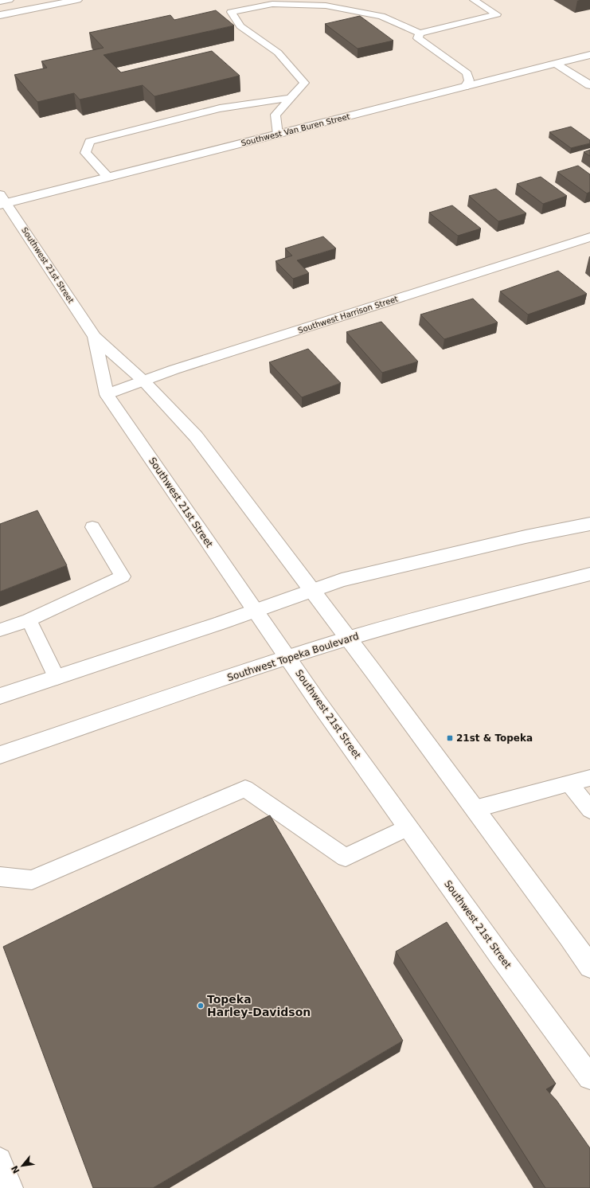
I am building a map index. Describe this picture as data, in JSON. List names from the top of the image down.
{
  "streets": {
    "main road": [
      "Southwest Van Buren Street",
      "Southwest 21st Street",
      "Southwest Harrison Street",
      "Southwest Topeka Boulevard"
    ]
  },
  "crossings": [
    ["Southwest Van Buren Street", "Southwest 21st Street"],
    ["Southwest 21st Street", "Southwest Harrison Street"],
    ["Southwest 21st Street", "Southwest Topeka Boulevard"]
  ],
  "places": {
    "transit": ["21st & Topeka"],
    "other": ["Topeka Harley-Davidson"]
  },
  "north": "bottom left"
}
